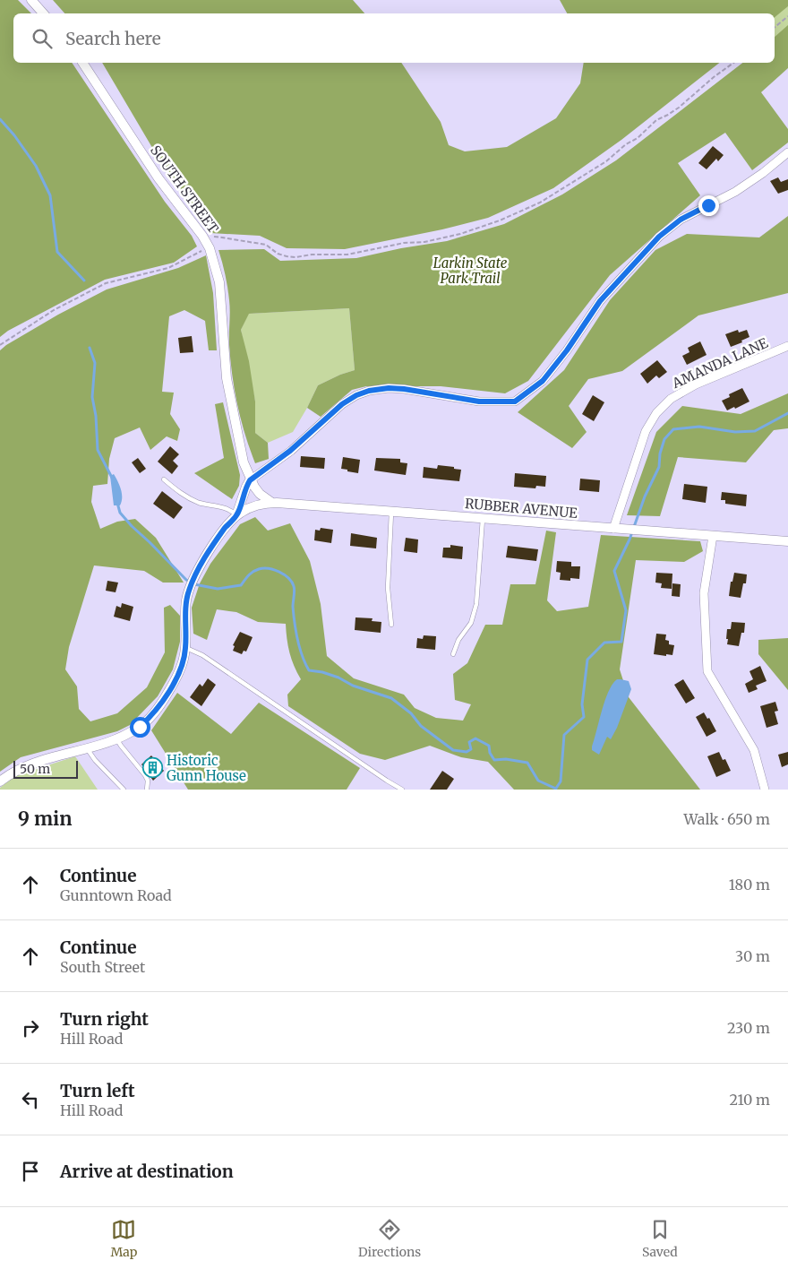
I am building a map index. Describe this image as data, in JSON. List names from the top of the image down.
{
  "streets": {
    "street": ["SOUTH STREET", "AMANDA LANE", "RUBBER AVENUE"]
  },
  "crossings": [
    ["SOUTH STREET", "RUBBER AVENUE"],
    ["AMANDA LANE", "RUBBER AVENUE"]
  ],
  "parks": ["Larkin State Park Trail"],
  "places": {
    "building": ["Historic Gunn House"]
  },
  "scale_bar": "50 m",
  "page": {
    "search": "Search here",
    "scale": "50 m",
    "heading": ["9 min", "Walk · 650 m"],
    "list": [
      ["Continue", "Gunntown Road", "180 m"],
      ["Continue", "South Street", "30 m"],
      ["Turn right", "Hill Road", "230 m"],
      ["Turn left", "Hill Road", "210 m"],
      "Arrive at destination"
    ],
    "nav": ["Map", "Directions", "Saved"]
  }
}
